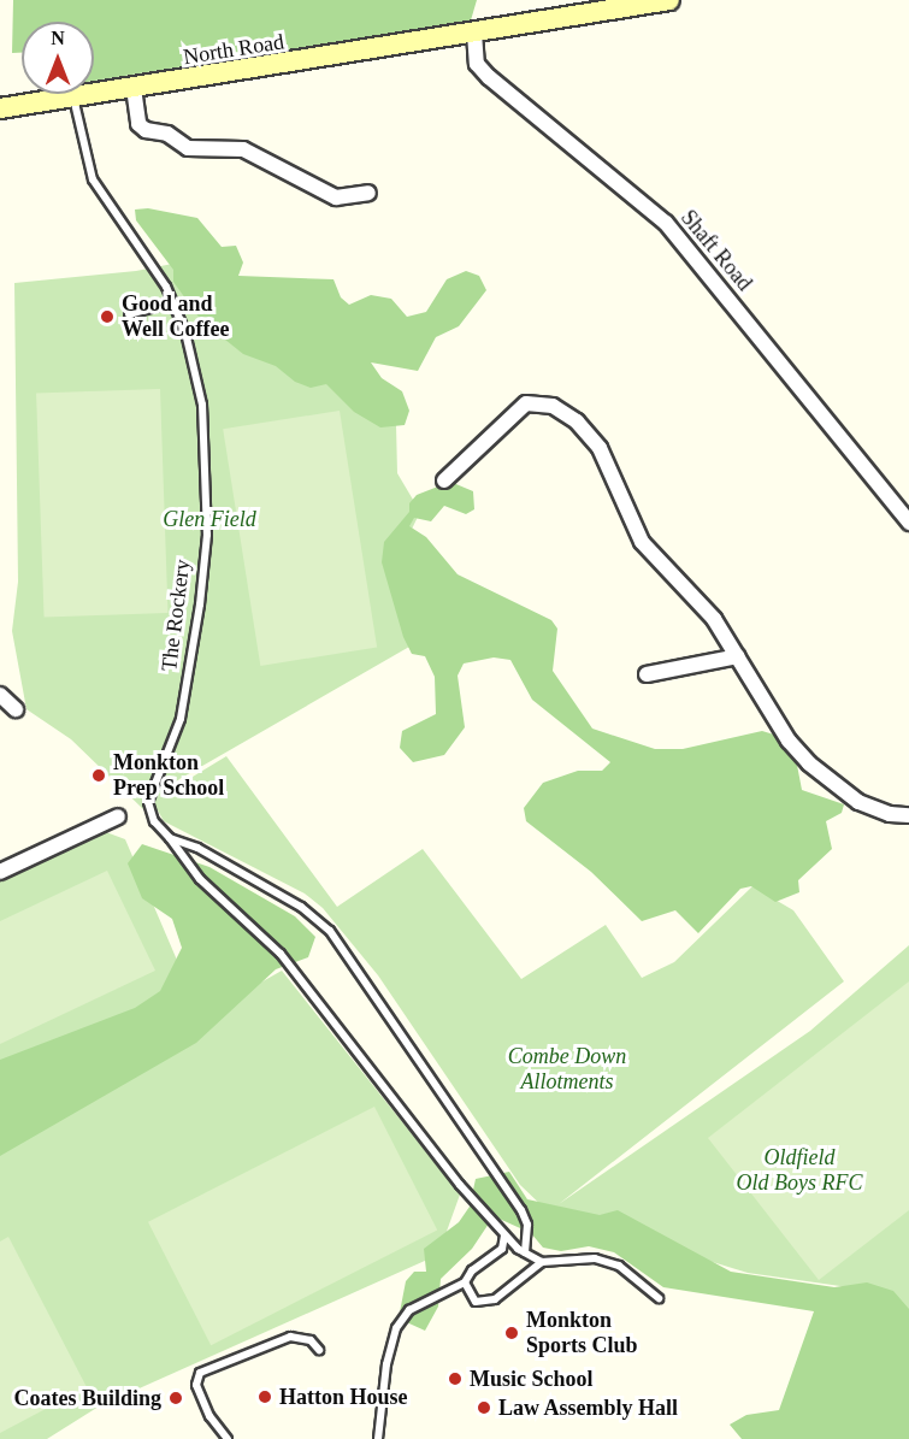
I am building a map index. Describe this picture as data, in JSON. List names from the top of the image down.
{
  "streets": {
    "street": ["North Road", "Shaft Road"],
    "lane": ["The Rockery"]
  },
  "crossings": [
    ["North Road", "Shaft Road"],
    ["North Road", "The Rockery"]
  ],
  "parks": ["Glen Field", "Combe Down Allotments", "Oldfield Old Boys RFC"],
  "places": [
    "Good and Well Coffee",
    "Monkton Prep School",
    "Monkton Sports Club",
    "Music School",
    "Hatton House",
    "Coates Building",
    "Law Assembly Hall"
  ],
  "north": "top"
}
